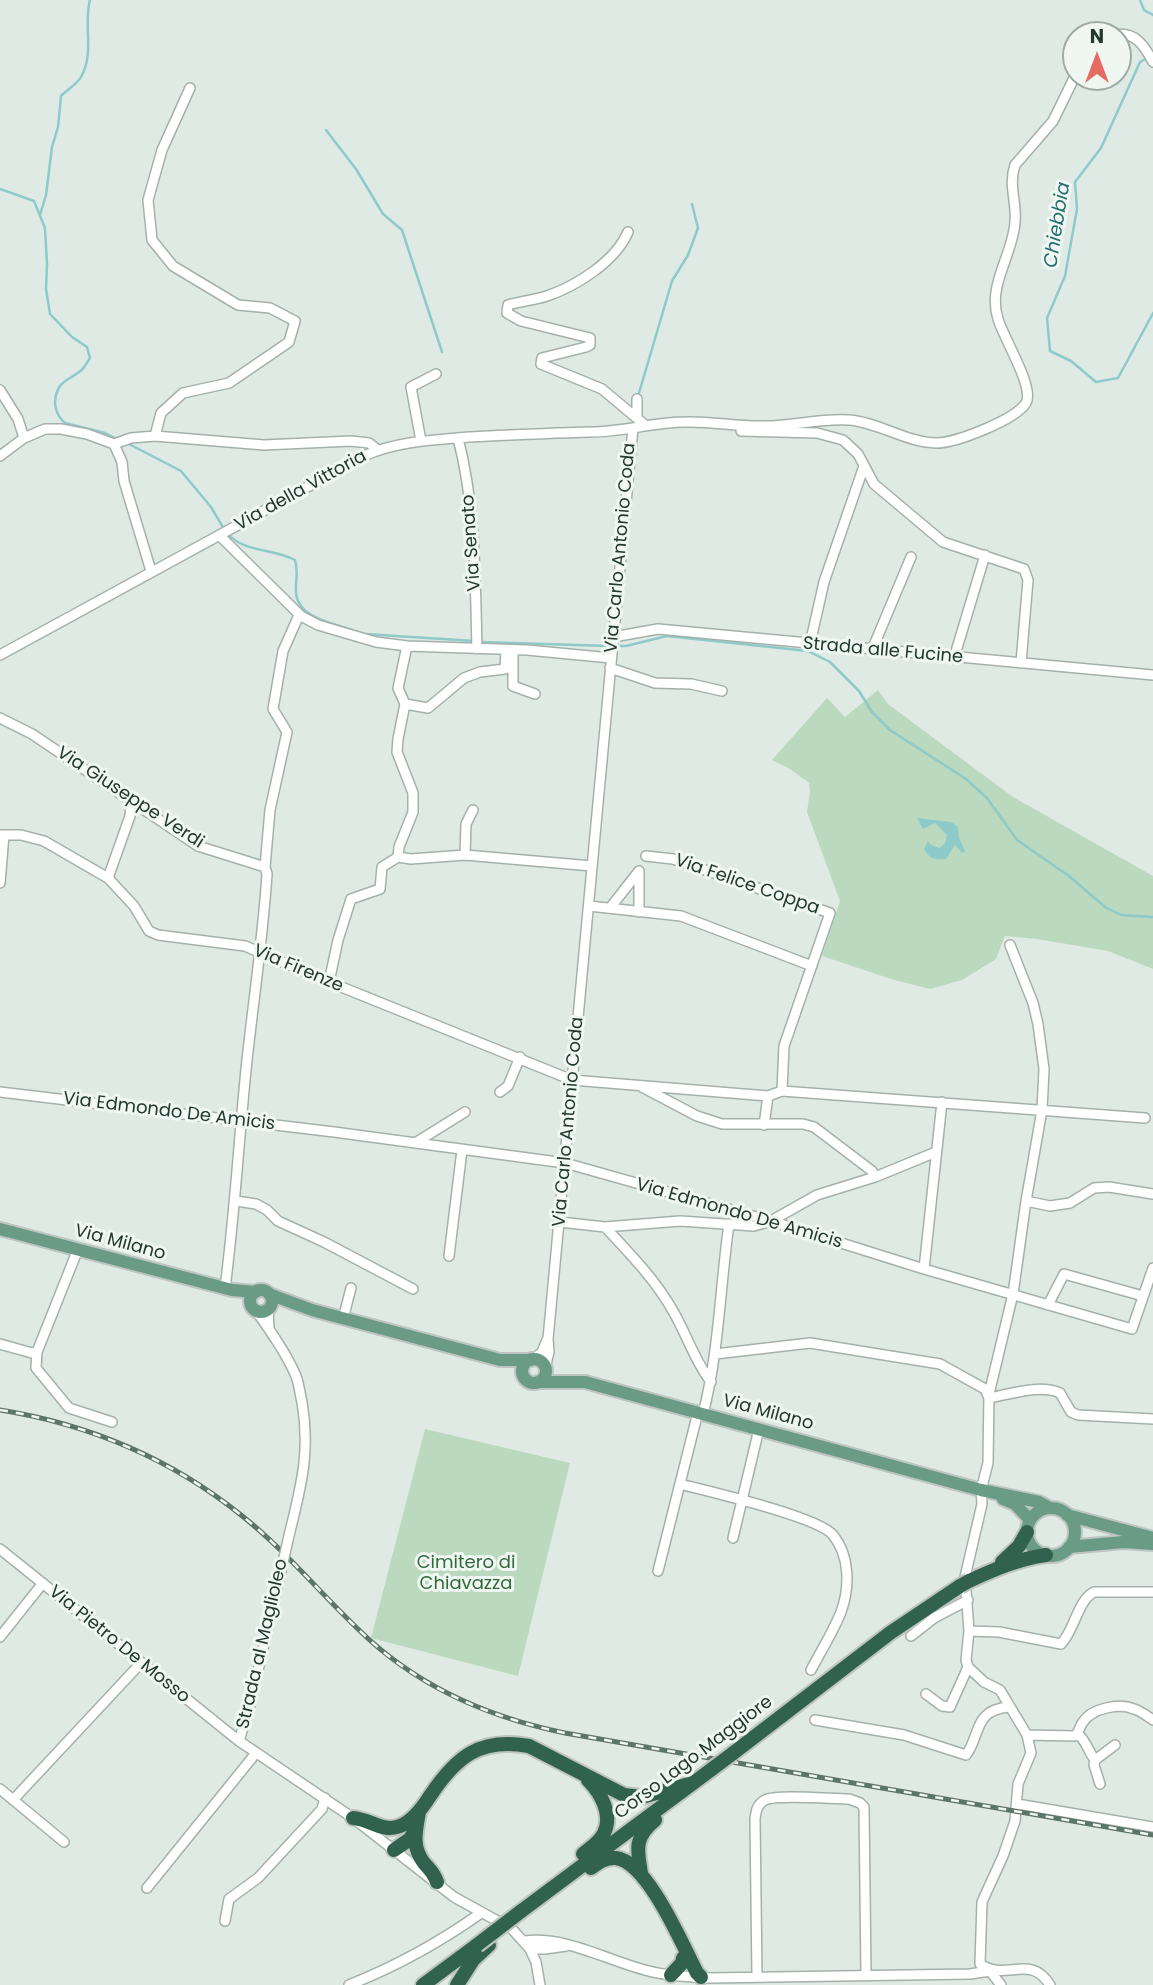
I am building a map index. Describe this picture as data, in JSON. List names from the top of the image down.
{
  "streets": {
    "highway": ["Corso Lago Maggiore"],
    "main road": ["Via Milano"],
    "street": [
      "Via della Vittoria",
      "Via Senato",
      "Via Carlo Antonio Coda",
      "Strada alle Fucine",
      "Via Giuseppe Verdi",
      "Via Felice Coppa",
      "Via Firenze",
      "Via Edmondo De Amicis",
      "Strada al Maglioleo",
      "Via Pietro De Mosso"
    ]
  },
  "crossings": [
    ["Via della Vittoria", "Via Senato"],
    ["Via della Vittoria", "Via Carlo Antonio Coda"],
    ["Via Carlo Antonio Coda", "Strada alle Fucine"],
    ["Via Carlo Antonio Coda", "Via Firenze"],
    ["Via Carlo Antonio Coda", "Via Edmondo De Amicis"],
    ["Via Carlo Antonio Coda", "Via Milano"],
    ["Via Milano", "Strada al Maglioleo"],
    ["Via Milano", "Corso Lago Maggiore"],
    ["Strada al Maglioleo", "Via Pietro De Mosso"]
  ],
  "water": ["Chiebbia"],
  "parks": ["Cimitero di Chiavazza"],
  "north": "top"
}
